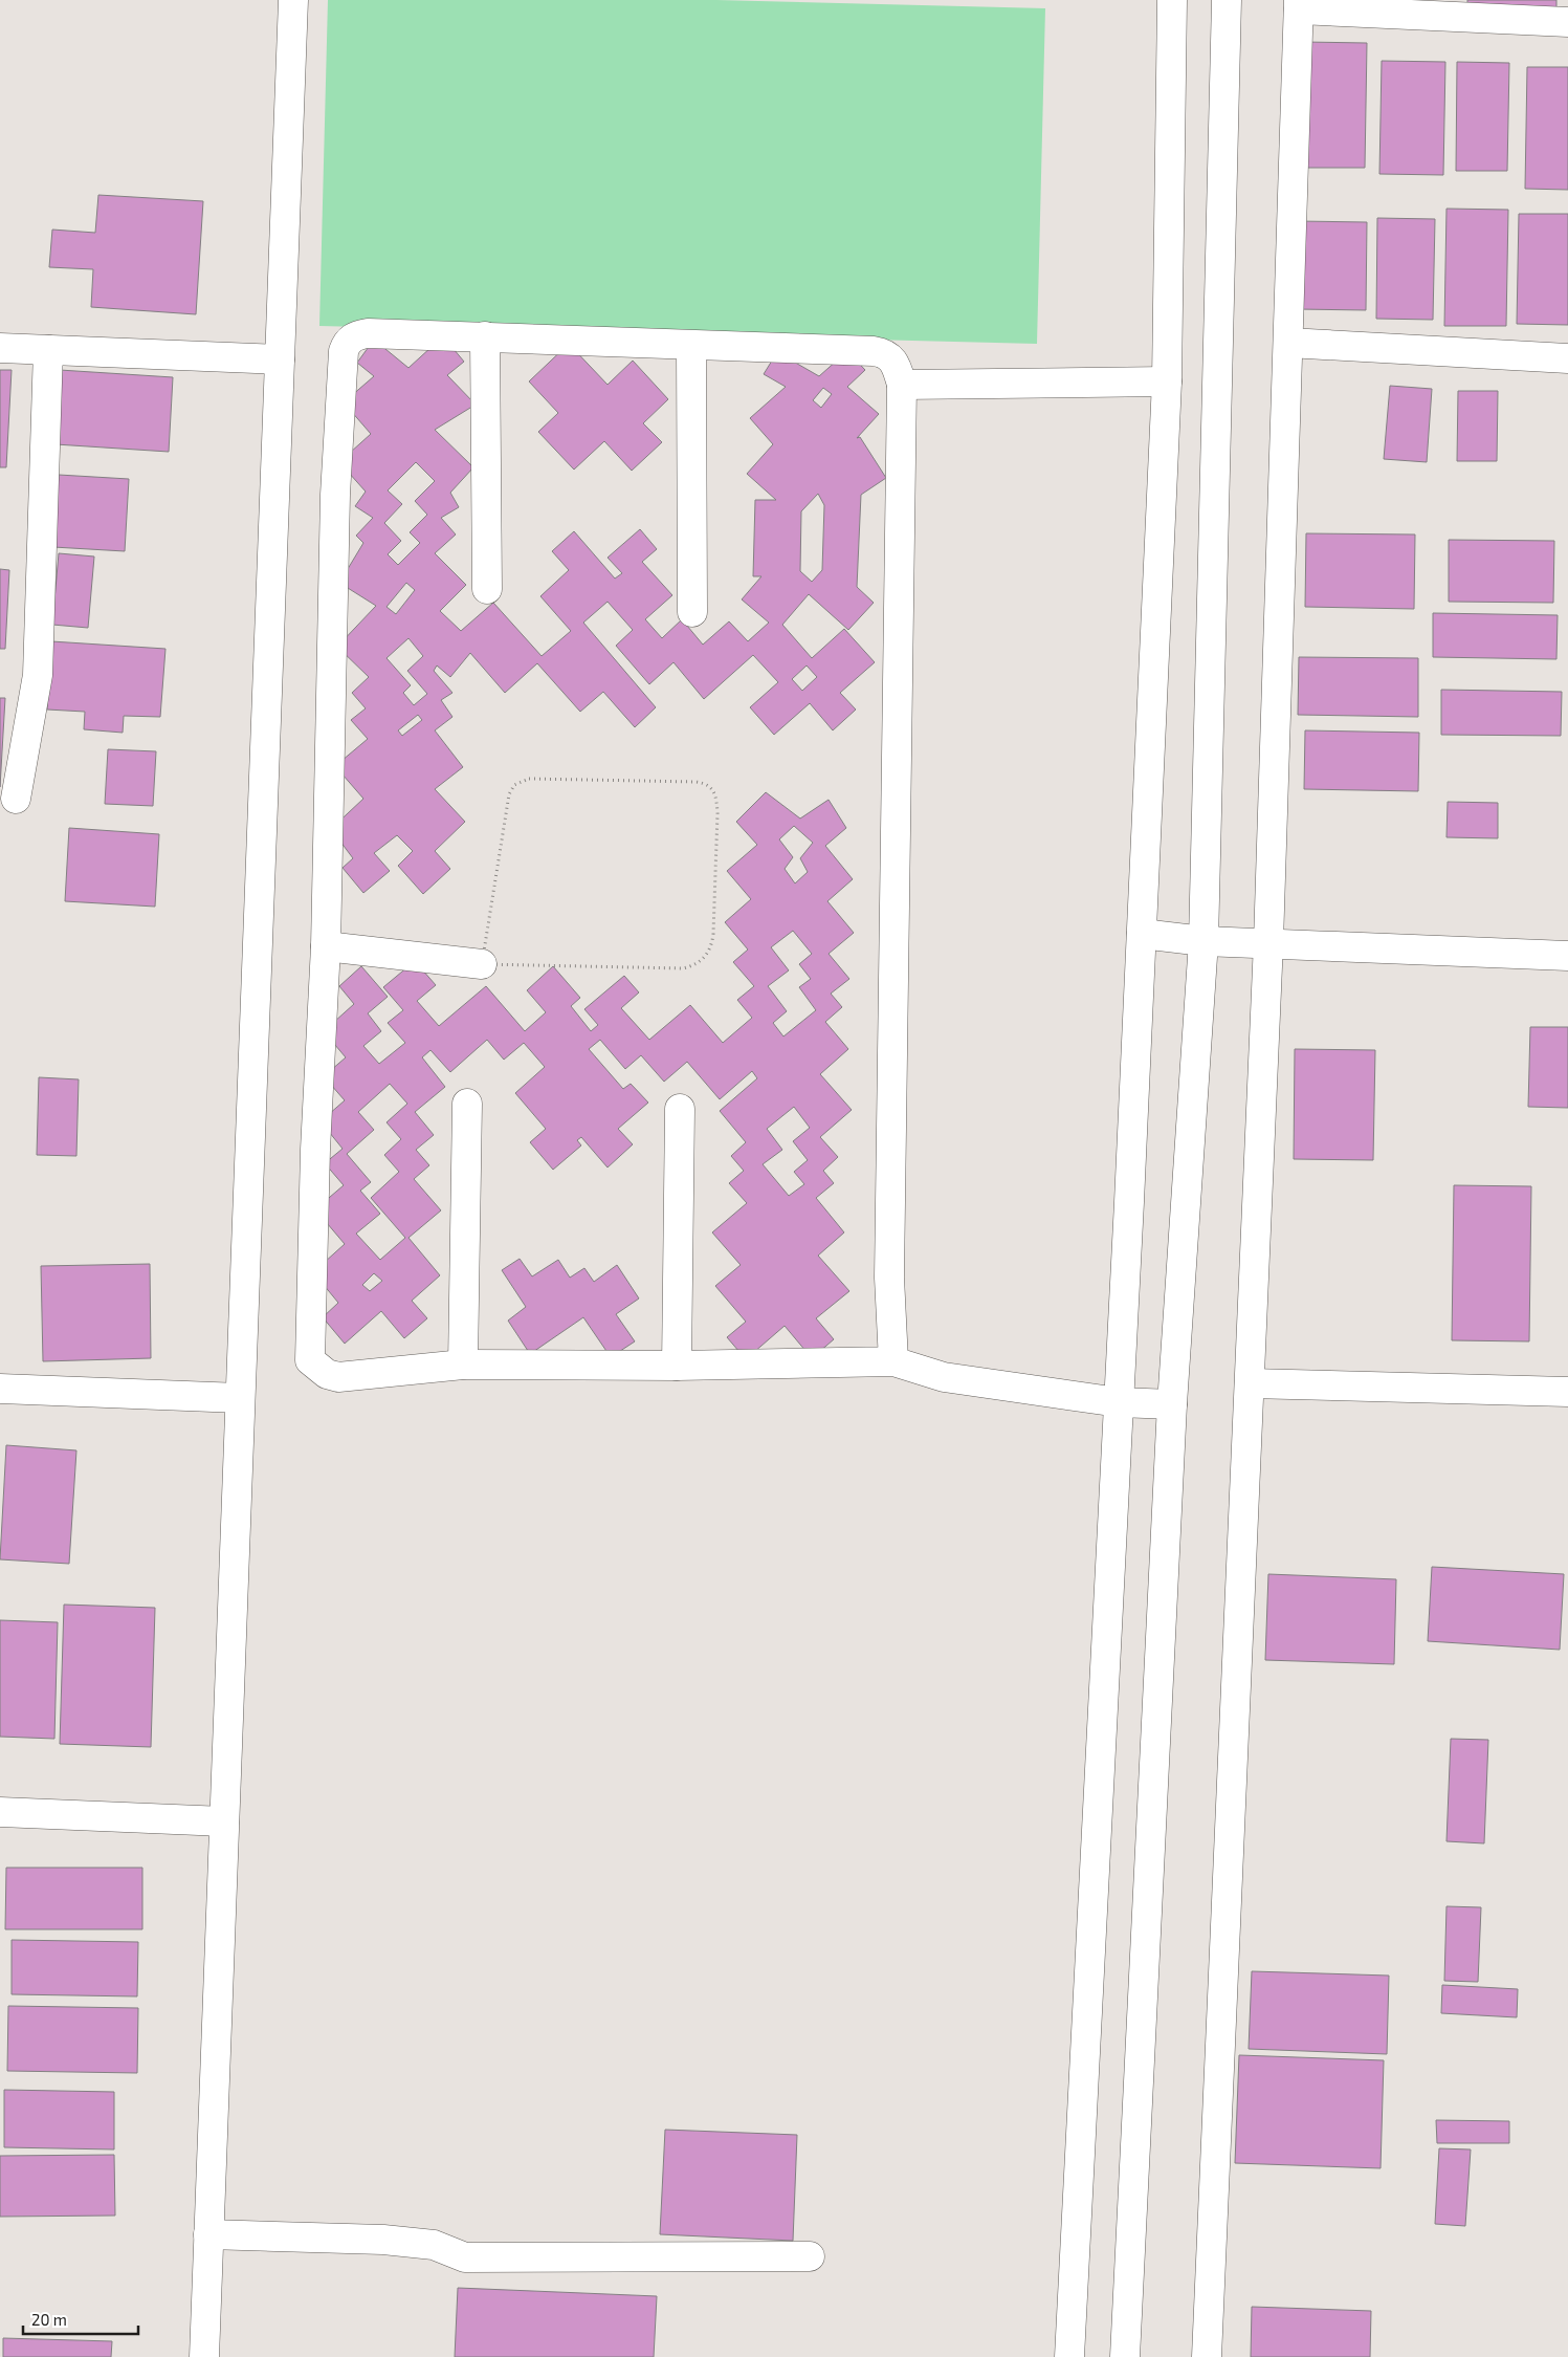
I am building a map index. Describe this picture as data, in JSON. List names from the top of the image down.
{
  "scale_bar": "20 m"
}
